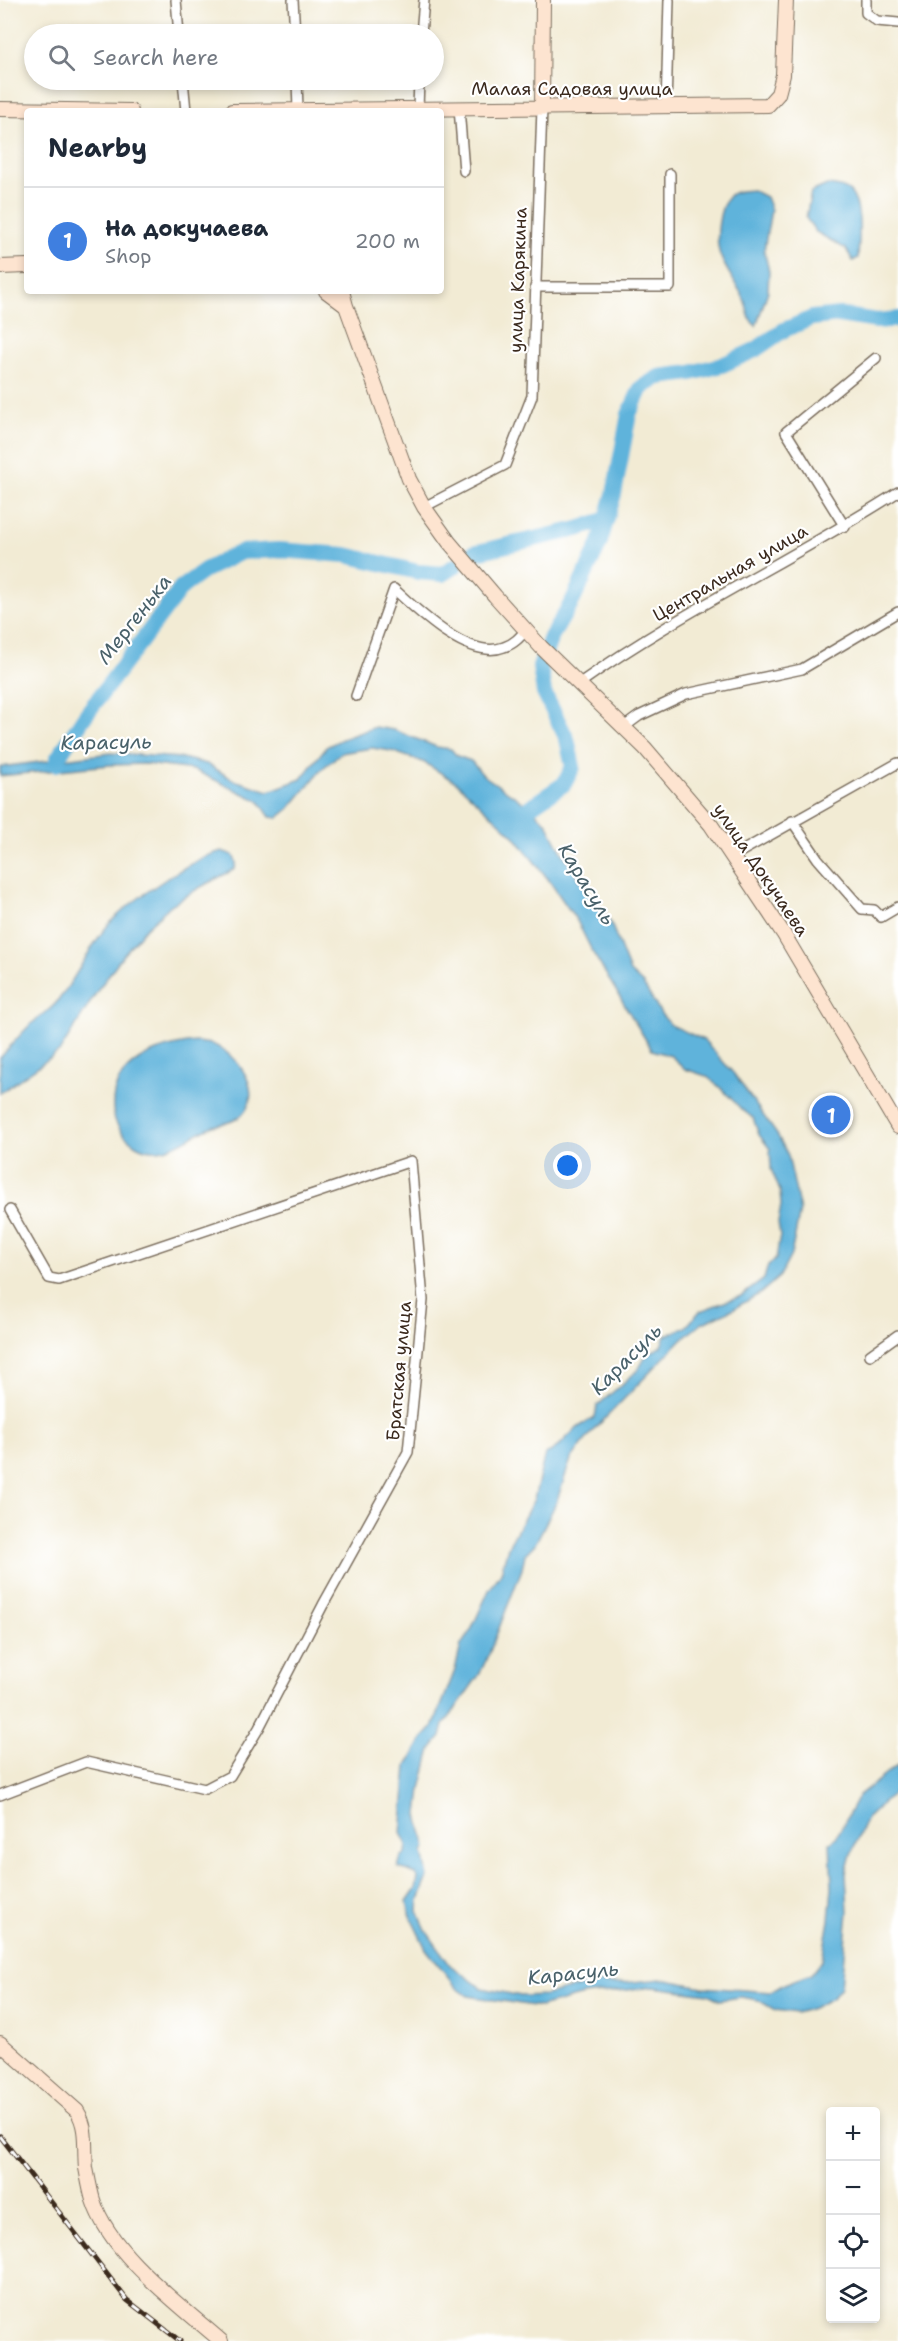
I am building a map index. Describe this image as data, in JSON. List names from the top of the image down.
{
  "streets": {
    "main road": ["Малая Садовая улица", "улица Карякина", "улица Докучаева"],
    "street": ["Центральная улица", "Братская улица"]
  },
  "crossings": [
    ["Малая Садовая улица", "улица Карякина"],
    ["улица Карякина", "улица Докучаева"],
    ["Центральная улица", "улица Докучаева"]
  ],
  "water": ["Мергенька", "Карасуль"],
  "page": {
    "search": "Search here",
    "heading": "Nearby",
    "list": [
      {
        "mark": "1",
        "name": "На докучаева",
        "note": "Shop",
        "value": "200 m"
      }
    ],
    "pins": "1",
    "map_buttons": ["+", "−"]
  }
}
